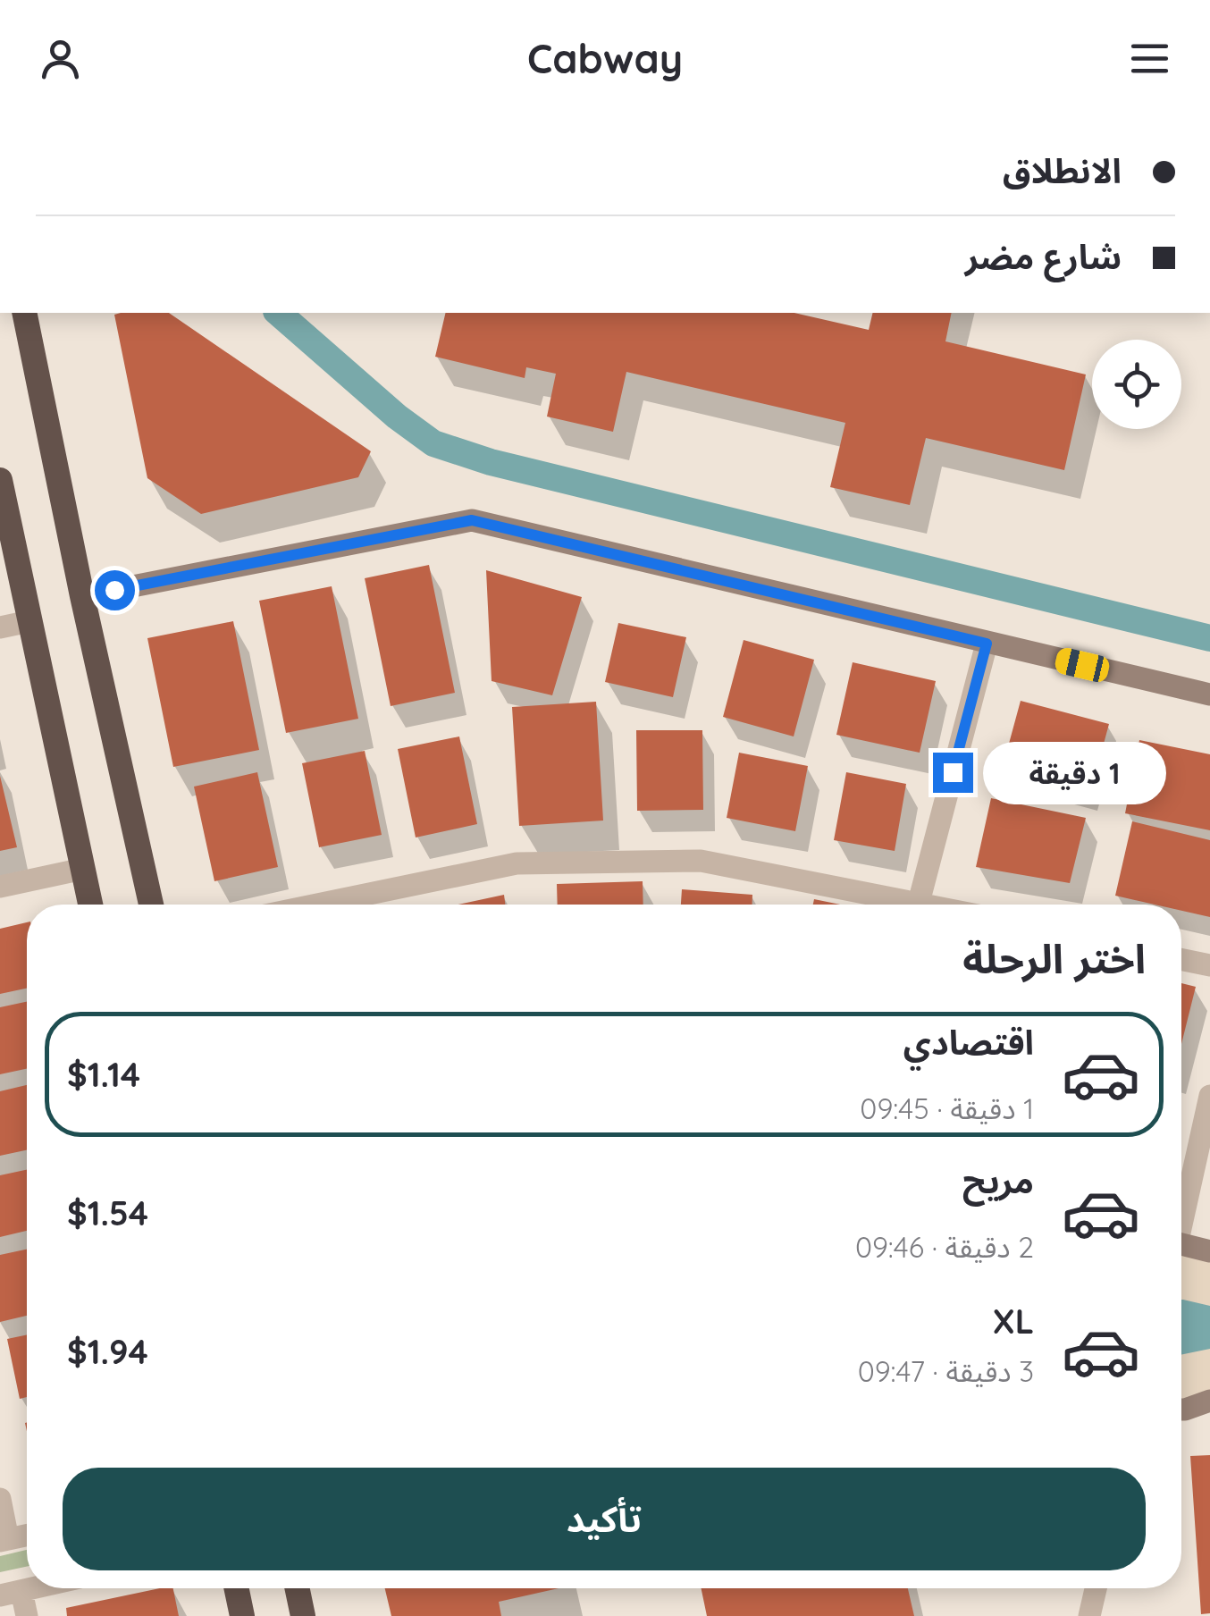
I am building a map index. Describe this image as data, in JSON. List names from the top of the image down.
{
  "page": {
    "header": "Cabway",
    "banner": ["الانطلاق", "شارع مضر"],
    "bubble": "1 دقيقة",
    "heading": "اختر الرحلة",
    "list": [
      {
        "name": "اقتصادي",
        "note": "1 دقيقة · 09:45",
        "value": "$1.14"
      },
      {
        "name": "مريح",
        "note": "2 دقيقة · 09:46",
        "value": "$1.54"
      },
      {
        "name": "XL",
        "note": "3 دقيقة · 09:47",
        "value": "$1.94"
      }
    ],
    "buttons": "تأكيد"
  }
}
